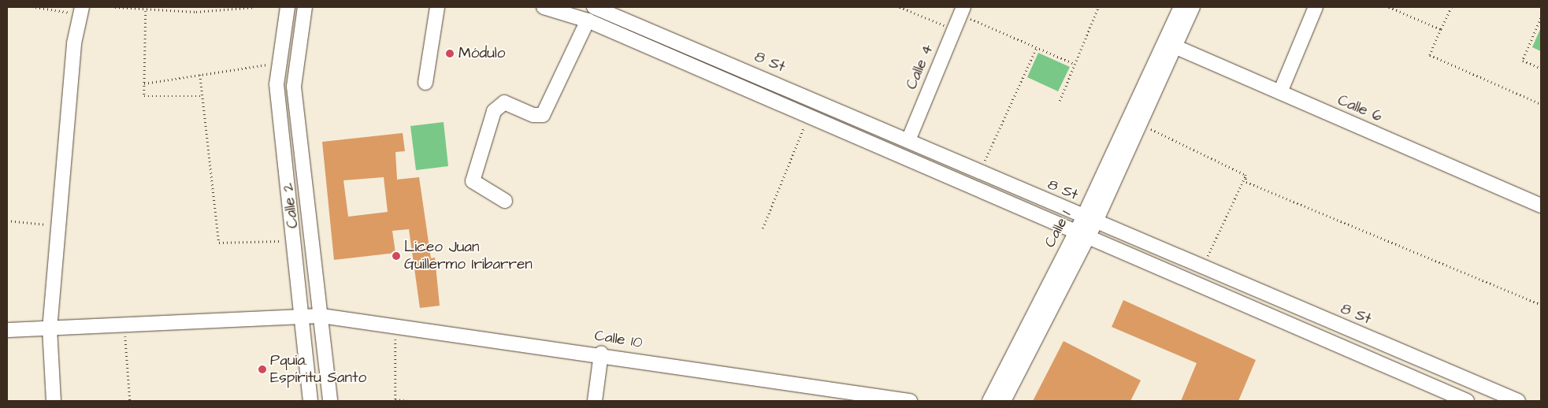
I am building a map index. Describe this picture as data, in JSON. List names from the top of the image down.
{
  "streets": {
    "street": [
      "8 St",
      "Calle 4",
      "Calle 6",
      "Calle 2",
      "Calle 1",
      "Calle 10"
    ]
  },
  "crossings": [
    ["8 St", "Calle 4"],
    ["8 St", "Calle 1"],
    ["Calle 6", "Calle 1"],
    ["Calle 2", "Calle 10"]
  ],
  "places": ["Módulo", "Liceo Juan Guillermo Iribarren", "Pquia. Espíritu Santo"]
}
